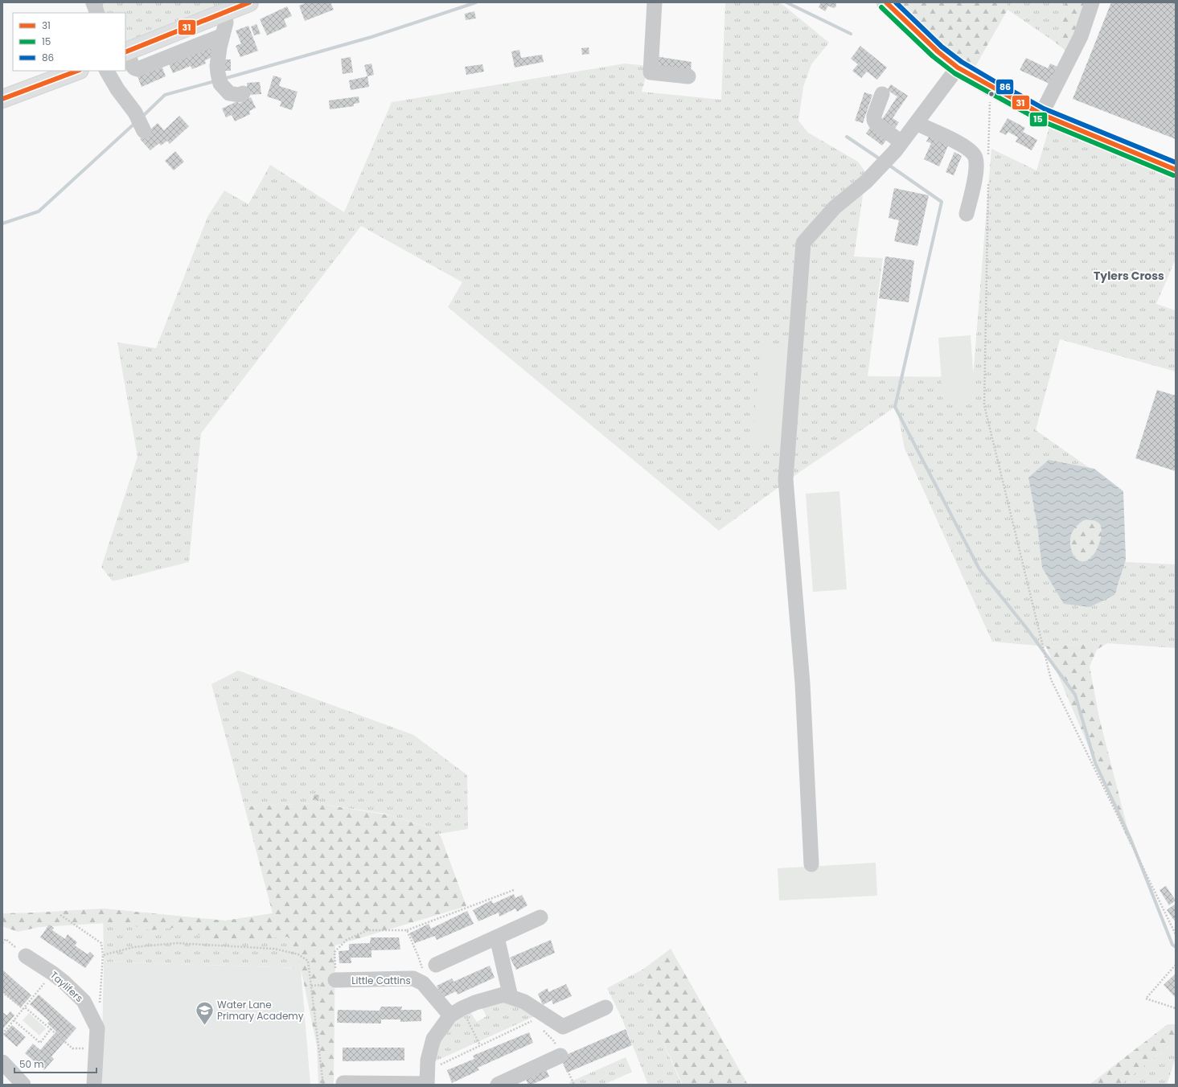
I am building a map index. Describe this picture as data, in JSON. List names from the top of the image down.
{
  "streets": {
    "street": ["Little Cattins", "Taylifers"]
  },
  "districts": ["Tylers Cross"],
  "places": {
    "school or university": ["Water Lane Primary Academy"]
  },
  "lines": ["transit line 31", "transit line 86", "transit line 15"],
  "legend": ["31", "15", "86"],
  "scale_bar": "50 m"
}
